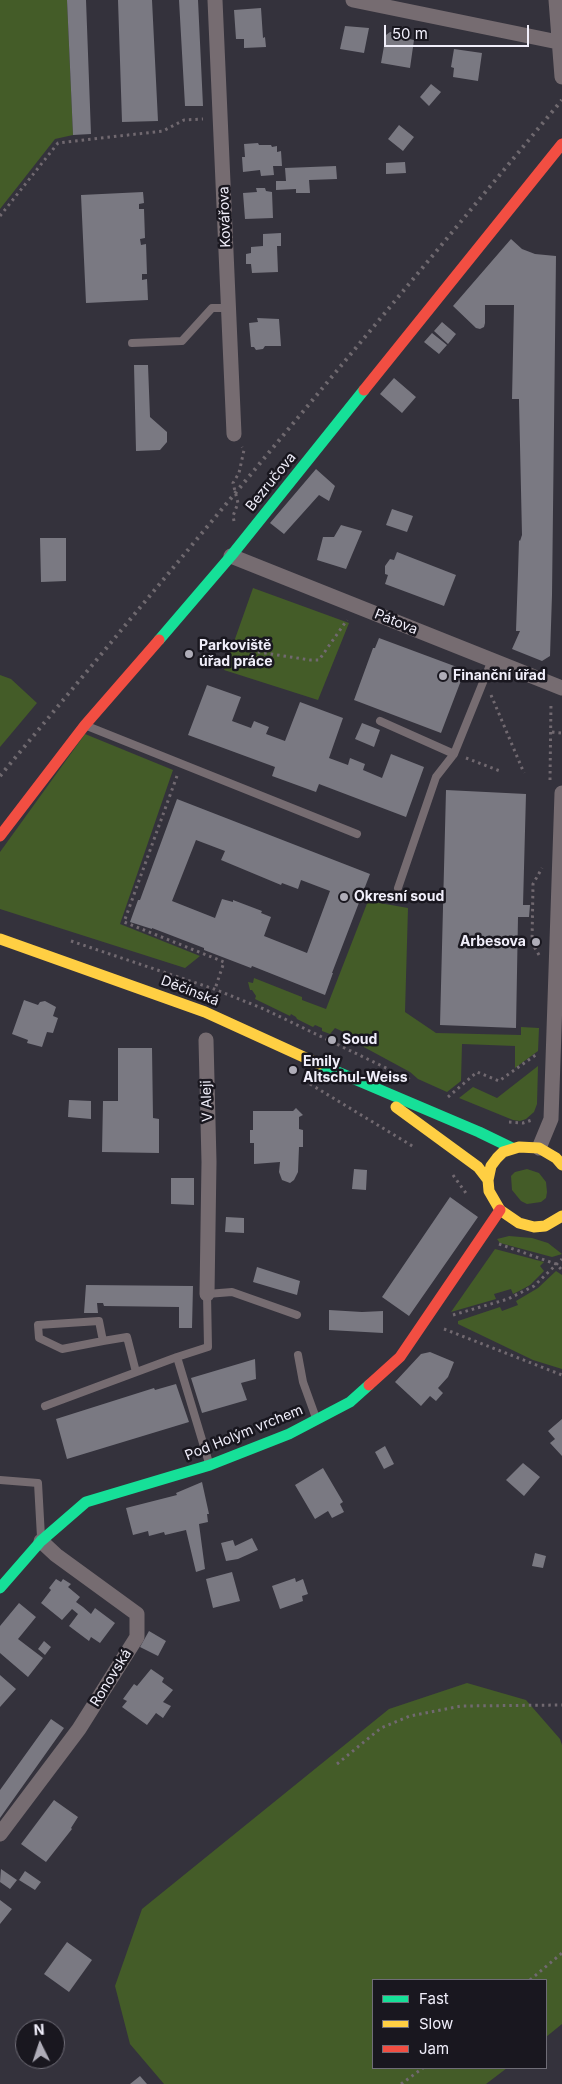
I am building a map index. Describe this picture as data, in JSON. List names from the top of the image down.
{
  "streets": {
    "street": [
      "Kovářova",
      "Bezručova",
      "Pátova",
      "Děčínská",
      "V Aleji",
      "Pod Holým vrchem",
      "Ronovská"
    ]
  },
  "crossings": [
    ["Bezručova", "Pátova"],
    ["Děčínská", "Pod Holým vrchem"],
    ["Pod Holým vrchem", "Ronovská"]
  ],
  "places": [
    "Parkoviště úřad práce",
    "Finanční úřad",
    "Okresní soud",
    "Arbesova",
    "Soud",
    "Emily Altschul-Weiss"
  ],
  "legend": ["Fast", "Slow", "Jam"],
  "scale_bar": "50 m",
  "north": "top"
}
